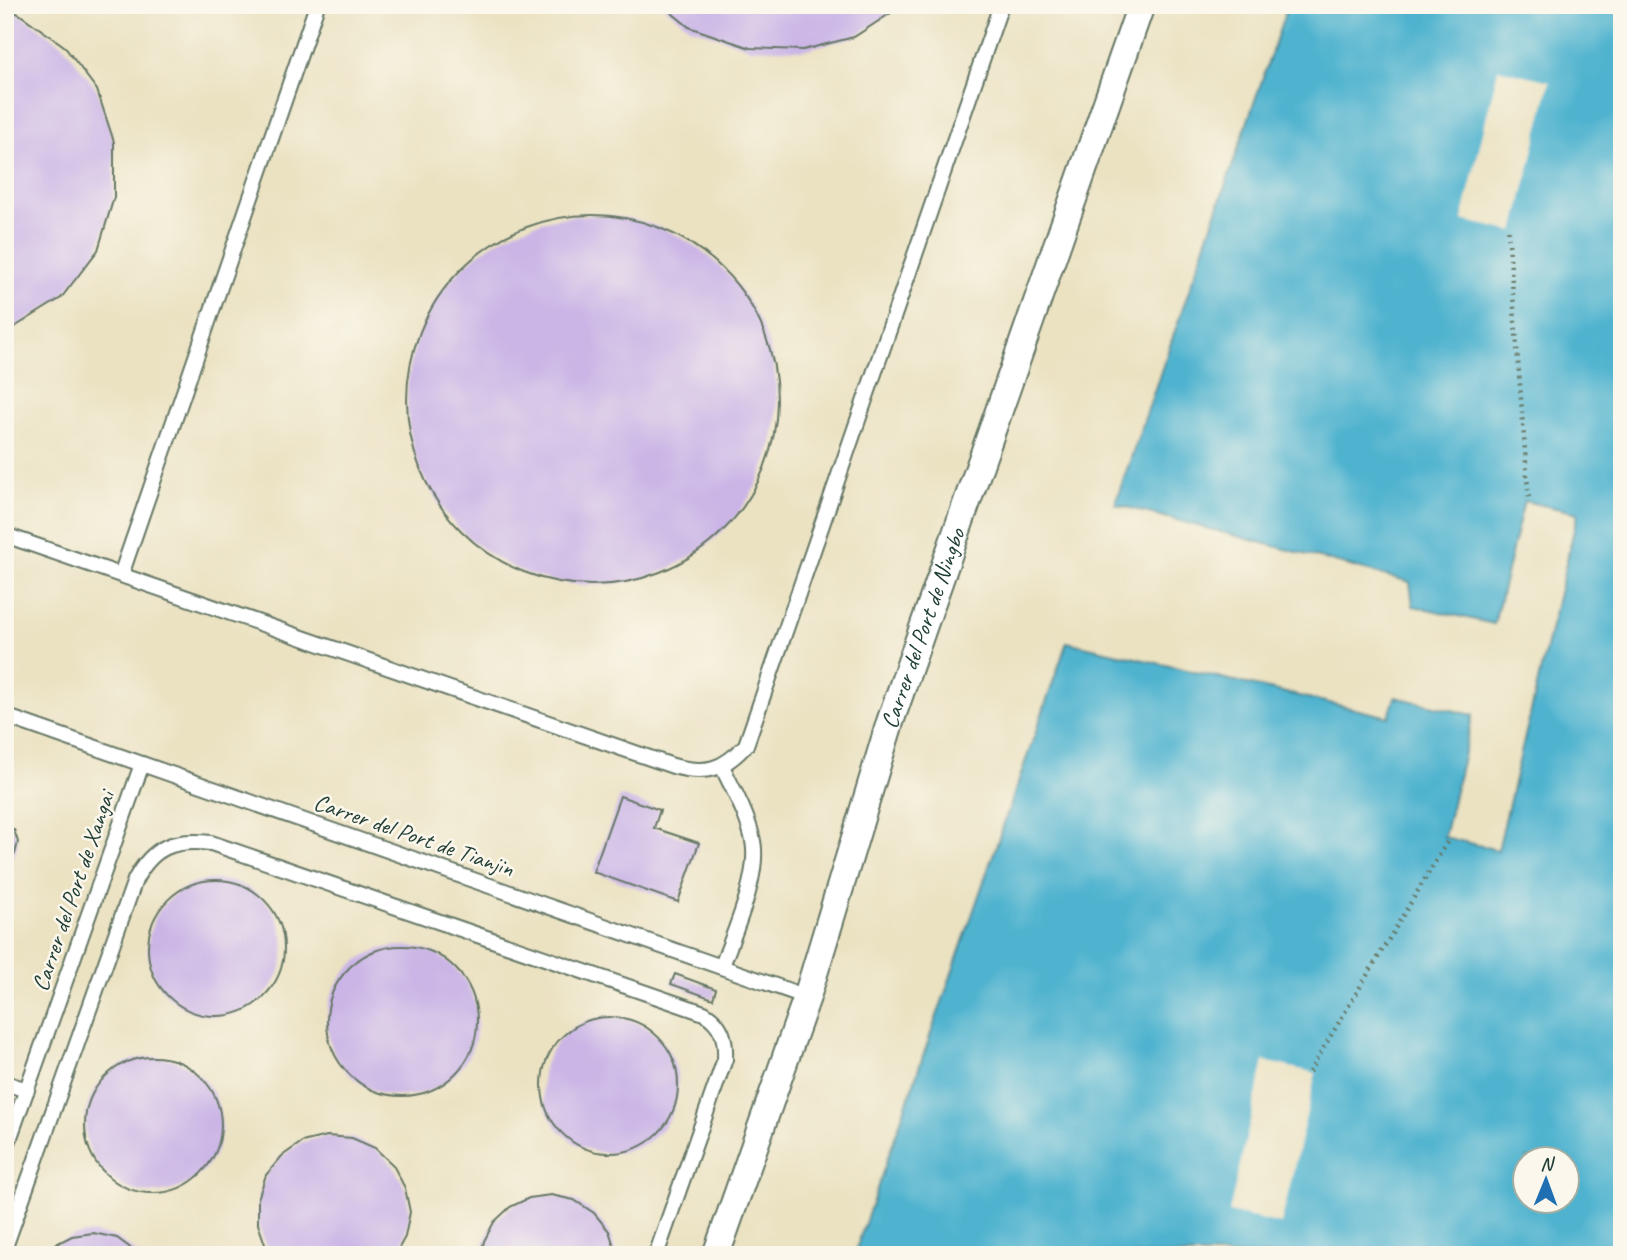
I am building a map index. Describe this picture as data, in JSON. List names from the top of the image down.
{
  "streets": {
    "street": ["Carrer del Port de Ningbo"],
    "lane": ["Carrer del Port de Tianjin", "Carrer del Port de Xangai"]
  },
  "crossings": [
    ["Carrer del Port de Ningbo", "Carrer del Port de Tianjin"],
    ["Carrer del Port de Tianjin", "Carrer del Port de Xangai"]
  ],
  "north": "top"
}
